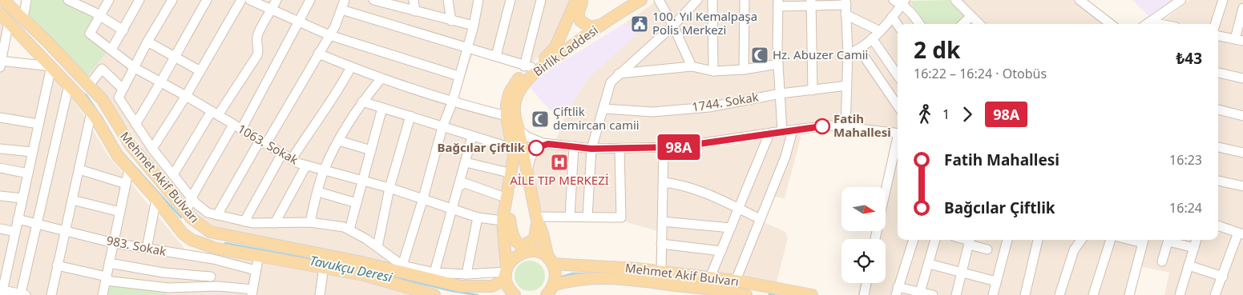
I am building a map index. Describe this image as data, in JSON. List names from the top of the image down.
{
  "streets": {
    "main road": ["Birlik Caddesi", "Mehmet Akif Bulvarı"],
    "street": ["1744. Sokak", "1063. Sokak", "983. Sokak"]
  },
  "crossings": [
    ["Birlik Caddesi", "1063. Sokak"],
    ["Birlik Caddesi", "Mehmet Akif Bulvarı"]
  ],
  "water": ["Tavukçu Deresi"],
  "places": {
    "public building": ["100. Yıl Kemalpaşa Polis Merkezi"],
    "mosque": ["Hz. Abuzer Camii", "Çiftlik demircan camii"],
    "other": ["Fatih Mahallesi", "Bağcılar Çiftlik"],
    "hospital": ["AİLE TIP MERKEZİ"]
  },
  "lines": ["bus line 98A"],
  "north": "right",
  "page": {
    "on_map": "98A",
    "heading": ["2 dk", "16:22 – 16:24 · Otobüs", "₺43"],
    "legs": ["1", "98A"],
    "list": [
      {
        "name": "Fatih Mahallesi",
        "value": "16:23"
      },
      {
        "name": "Bağcılar Çiftlik",
        "value": "16:24"
      }
    ]
  }
}
